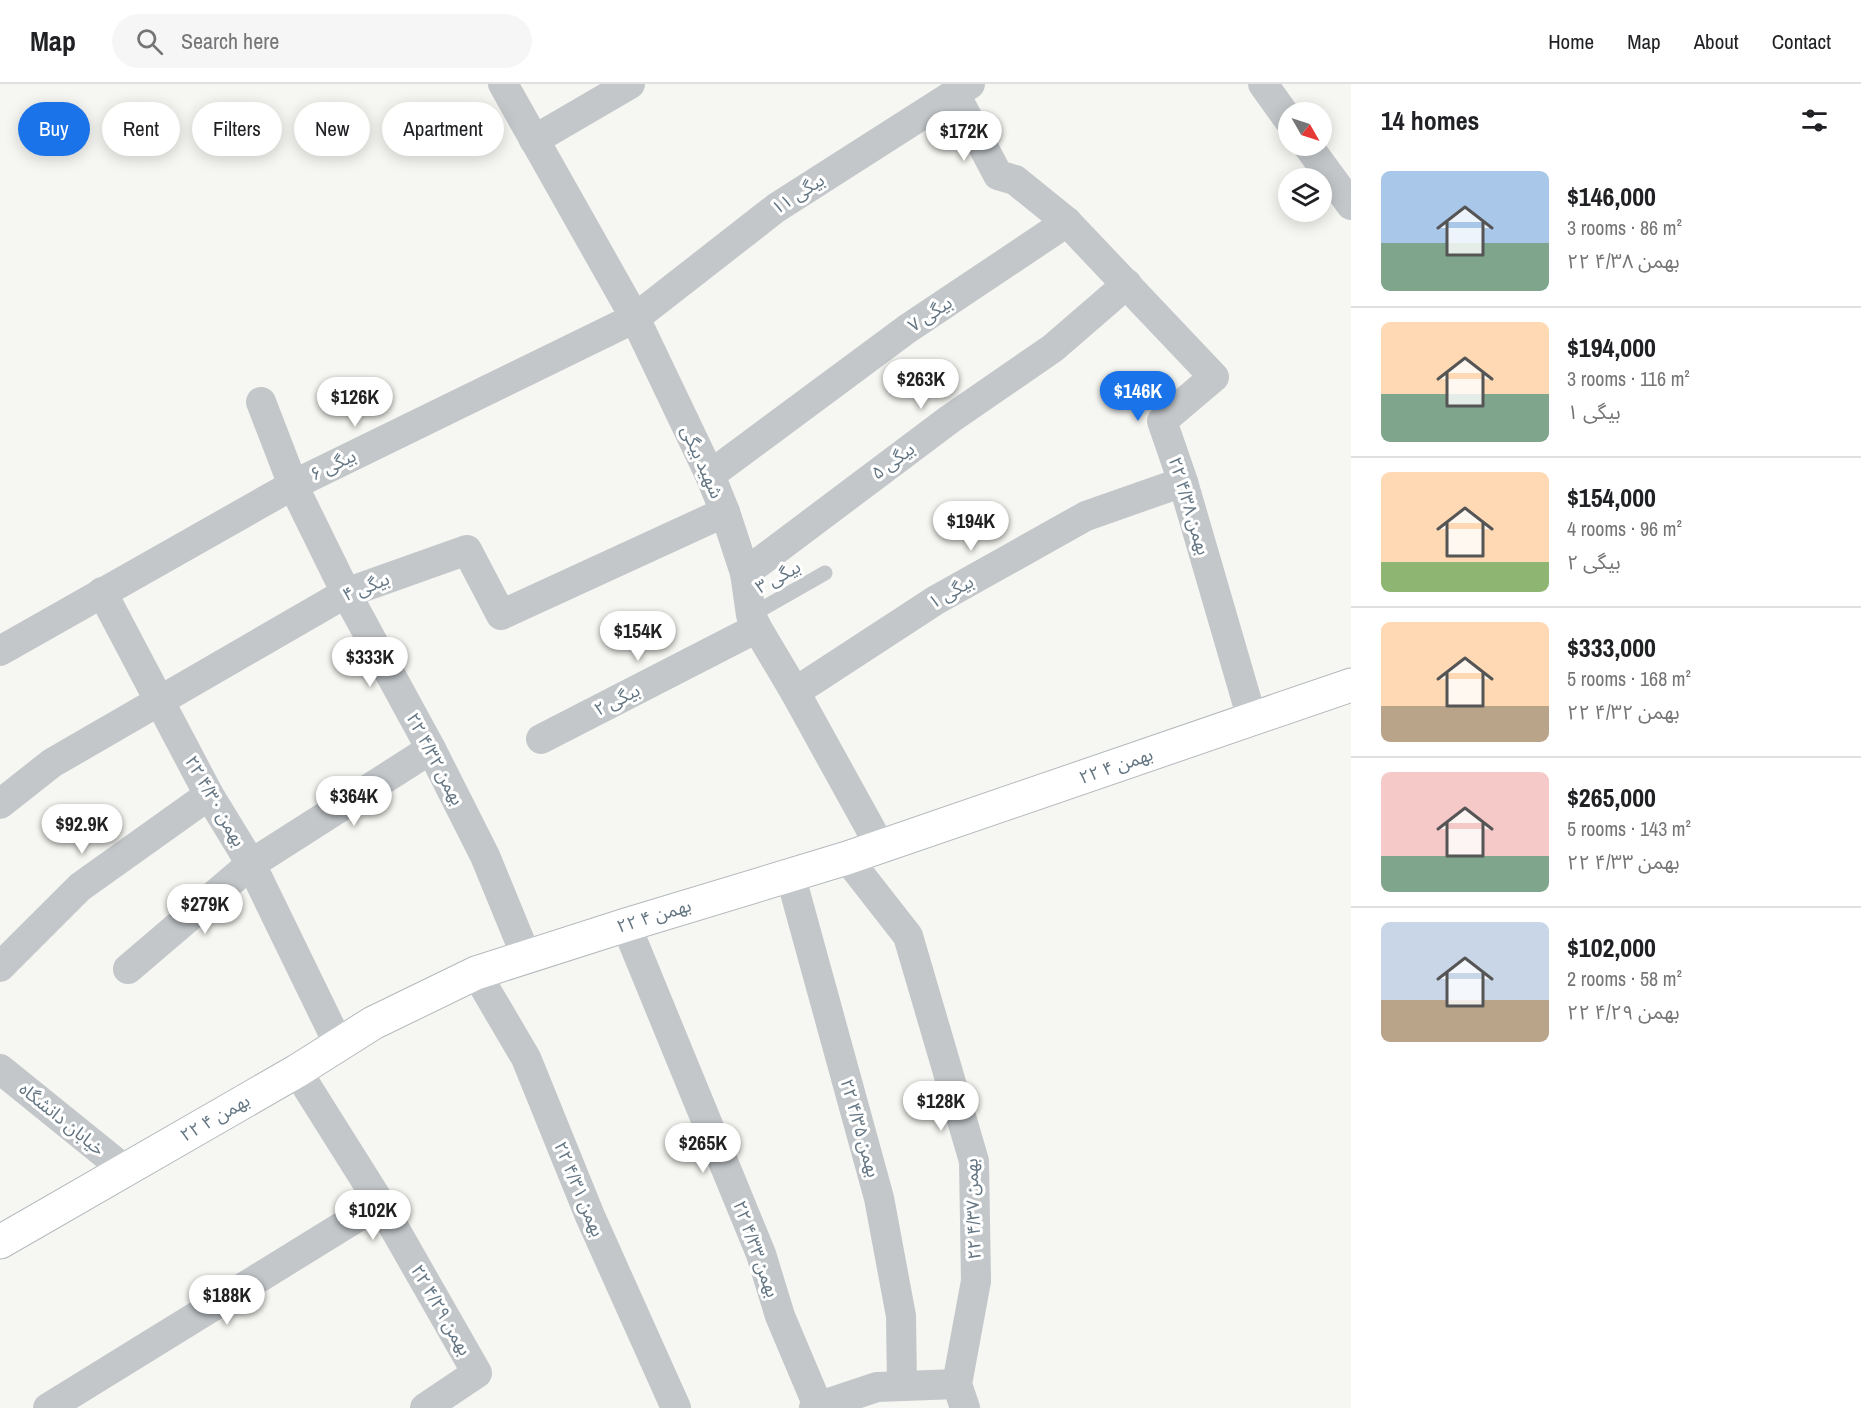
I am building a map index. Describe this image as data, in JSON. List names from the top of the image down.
{
  "streets": {
    "street": [
      "بیگی ۱۱",
      "بیگی ۷",
      "بیگی ۵",
      "شهید بیگی",
      "بیگی ۶",
      "۲۲ بهمن ۴/۳۸",
      "بیگی ۴",
      "بیگی ۱",
      "بیگی ۲",
      "۲۲ بهمن ۴/۳۲",
      "۲۲ بهمن ۴",
      "۲۲ بهمن ۴/۳۰",
      "خیابان دانشگاه",
      "۲۲ بهمن ۴/۳۵",
      "۲۲ بهمن ۴/۳۱",
      "۲۲ بهمن ۴/۳۷",
      "۲۲ بهمن ۴/۳۳",
      "۲۲ بهمن ۴/۲۹"
    ],
    "lane": ["بیگی ۳"]
  },
  "crossings": [
    ["بیگی ۱۱", "شهید بیگی"],
    ["بیگی ۱۱", "بیگی ۶"],
    ["بیگی ۱۱", "۲۲ بهمن ۴/۳۸"],
    ["بیگی ۷", "شهید بیگی"],
    ["بیگی ۷", "۲۲ بهمن ۴/۳۸"],
    ["بیگی ۵", "شهید بیگی"],
    ["بیگی ۵", "۲۲ بهمن ۴/۳۸"],
    ["شهید بیگی", "بیگی ۶"],
    ["شهید بیگی", "بیگی ۳"],
    ["شهید بیگی", "بیگی ۴"],
    ["شهید بیگی", "بیگی ۱"],
    ["شهید بیگی", "بیگی ۲"],
    ["شهید بیگی", "۲۲ بهمن ۴"],
    ["بیگی ۶", "۲۲ بهمن ۴/۳۲"],
    ["بیگی ۶", "۲۲ بهمن ۴/۳۰"],
    ["۲۲ بهمن ۴/۳۸", "بیگی ۱"],
    ["۲۲ بهمن ۴/۳۸", "۲۲ بهمن ۴"],
    ["بیگی ۳", "بیگی ۲"],
    ["بیگی ۴", "۲۲ بهمن ۴/۳۲"],
    ["بیگی ۴", "۲۲ بهمن ۴/۳۰"],
    ["۲۲ بهمن ۴/۳۲", "۲۲ بهمن ۴"],
    ["۲۲ بهمن ۴", "۲۲ بهمن ۴/۳۰"],
    ["۲۲ بهمن ۴", "خیابان دانشگاه"],
    ["۲۲ بهمن ۴", "۲۲ بهمن ۴/۳۵"],
    ["۲۲ بهمن ۴", "۲۲ بهمن ۴/۳۱"],
    ["۲۲ بهمن ۴", "۲۲ بهمن ۴/۳۷"],
    ["۲۲ بهمن ۴", "۲۲ بهمن ۴/۳۳"],
    ["۲۲ بهمن ۴", "۲۲ بهمن ۴/۲۹"]
  ],
  "north": "bottom right",
  "page": {
    "header": "Map",
    "search": "Search here",
    "nav": [
      "Home",
      "Map",
      "About",
      "Contact"
    ],
    "heading": "14 homes",
    "chip": [
      "Buy",
      "Rent",
      "Filters",
      "New",
      "Apartment"
    ],
    "price": [
      "$172K",
      "$263K",
      "$146K",
      "$126K",
      "$194K",
      "$154K",
      "$333K",
      "$364K",
      "$92.9K",
      "$279K",
      "$128K",
      "$265K",
      "$102K",
      "$188K"
    ],
    "list": [
      {
        "name": "$146,000",
        "note": "3 rooms · 86 m² · ۲۲ بهمن ۴/۳۸"
      },
      {
        "name": "$194,000",
        "note": "3 rooms · 116 m² · بیگی ۱"
      },
      {
        "name": "$154,000",
        "note": "4 rooms · 96 m² · بیگی ۲"
      },
      {
        "name": "$333,000",
        "note": "5 rooms · 168 m² · ۲۲ بهمن ۴/۳۲"
      },
      {
        "name": "$265,000",
        "note": "5 rooms · 143 m² · ۲۲ بهمن ۴/۳۳"
      },
      {
        "name": "$102,000",
        "note": "2 rooms · 58 m² · ۲۲ بهمن ۴/۲۹"
      }
    ]
  }
}
